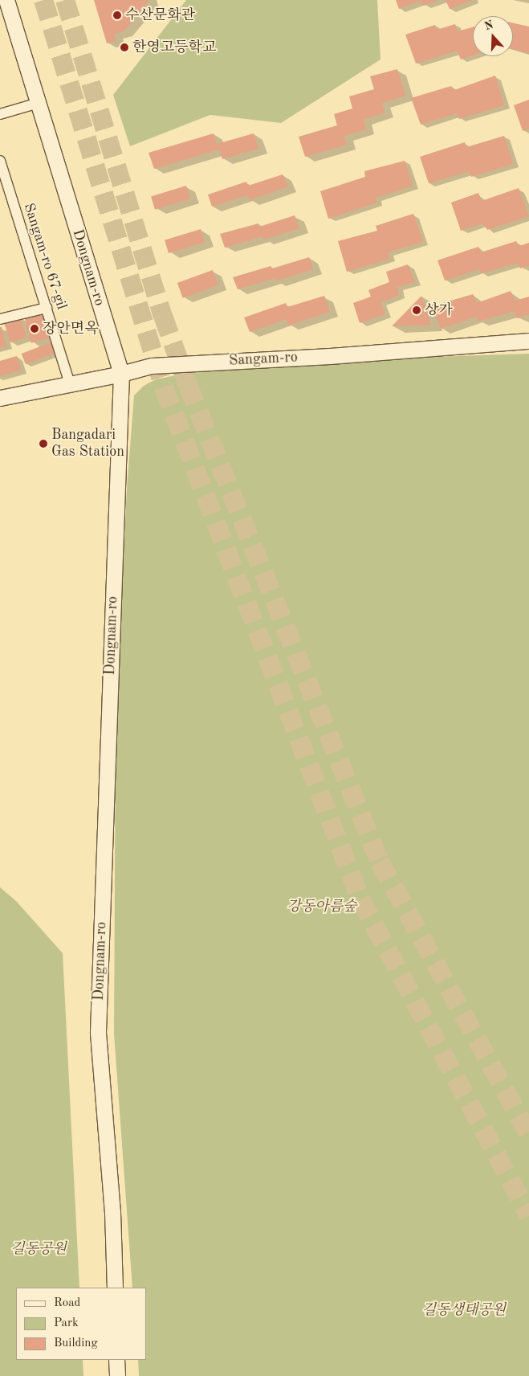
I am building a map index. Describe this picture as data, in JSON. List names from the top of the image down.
{
  "streets": {
    "main road": ["Dongnam-ro", "Sangam-ro"],
    "street": ["Sangam-ro 67-gil"]
  },
  "crossings": [
    ["Sangam-ro 67-gil", "Sangam-ro"],
    ["Dongnam-ro", "Sangam-ro"]
  ],
  "parks": ["강동아름숲", "길동공원", "길동생태공원"],
  "places": [
    "수산문화관",
    "한영고등학교",
    "상가",
    "장안면옥",
    "Bangadari Gas Station"
  ],
  "legend": ["Road", "Park", "Building"],
  "north": "top"
}
